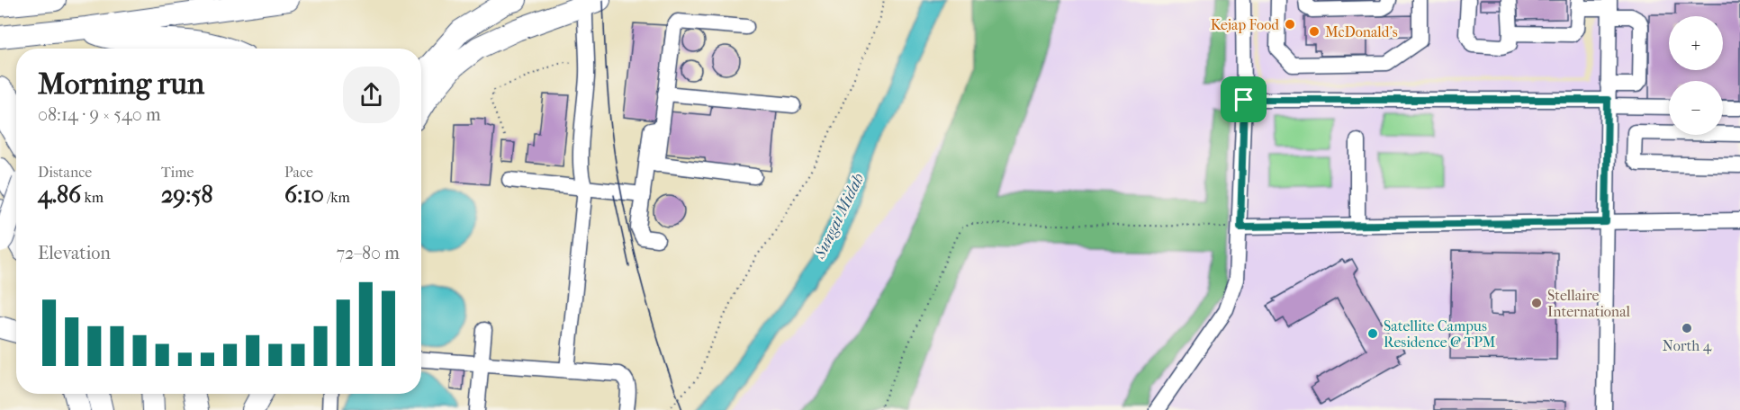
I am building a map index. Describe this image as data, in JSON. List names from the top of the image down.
{
  "water": ["Sungai Midah"],
  "places": [
    "Kejap Food",
    "McDonald's",
    "Stellaire International",
    "North 4",
    "Satellite Campus Residence @ TPM"
  ],
  "page": {
    "map_buttons": ["+", "−"],
    "heading": ["Morning run", "08:14 · 9 × 540 m"],
    "stats": [
      ["Distance", "4.86 km"],
      ["Time", "29:58"],
      ["Pace", "6:10 /km"]
    ],
    "chart": ["Elevation", "72–80 m"]
  }
}
